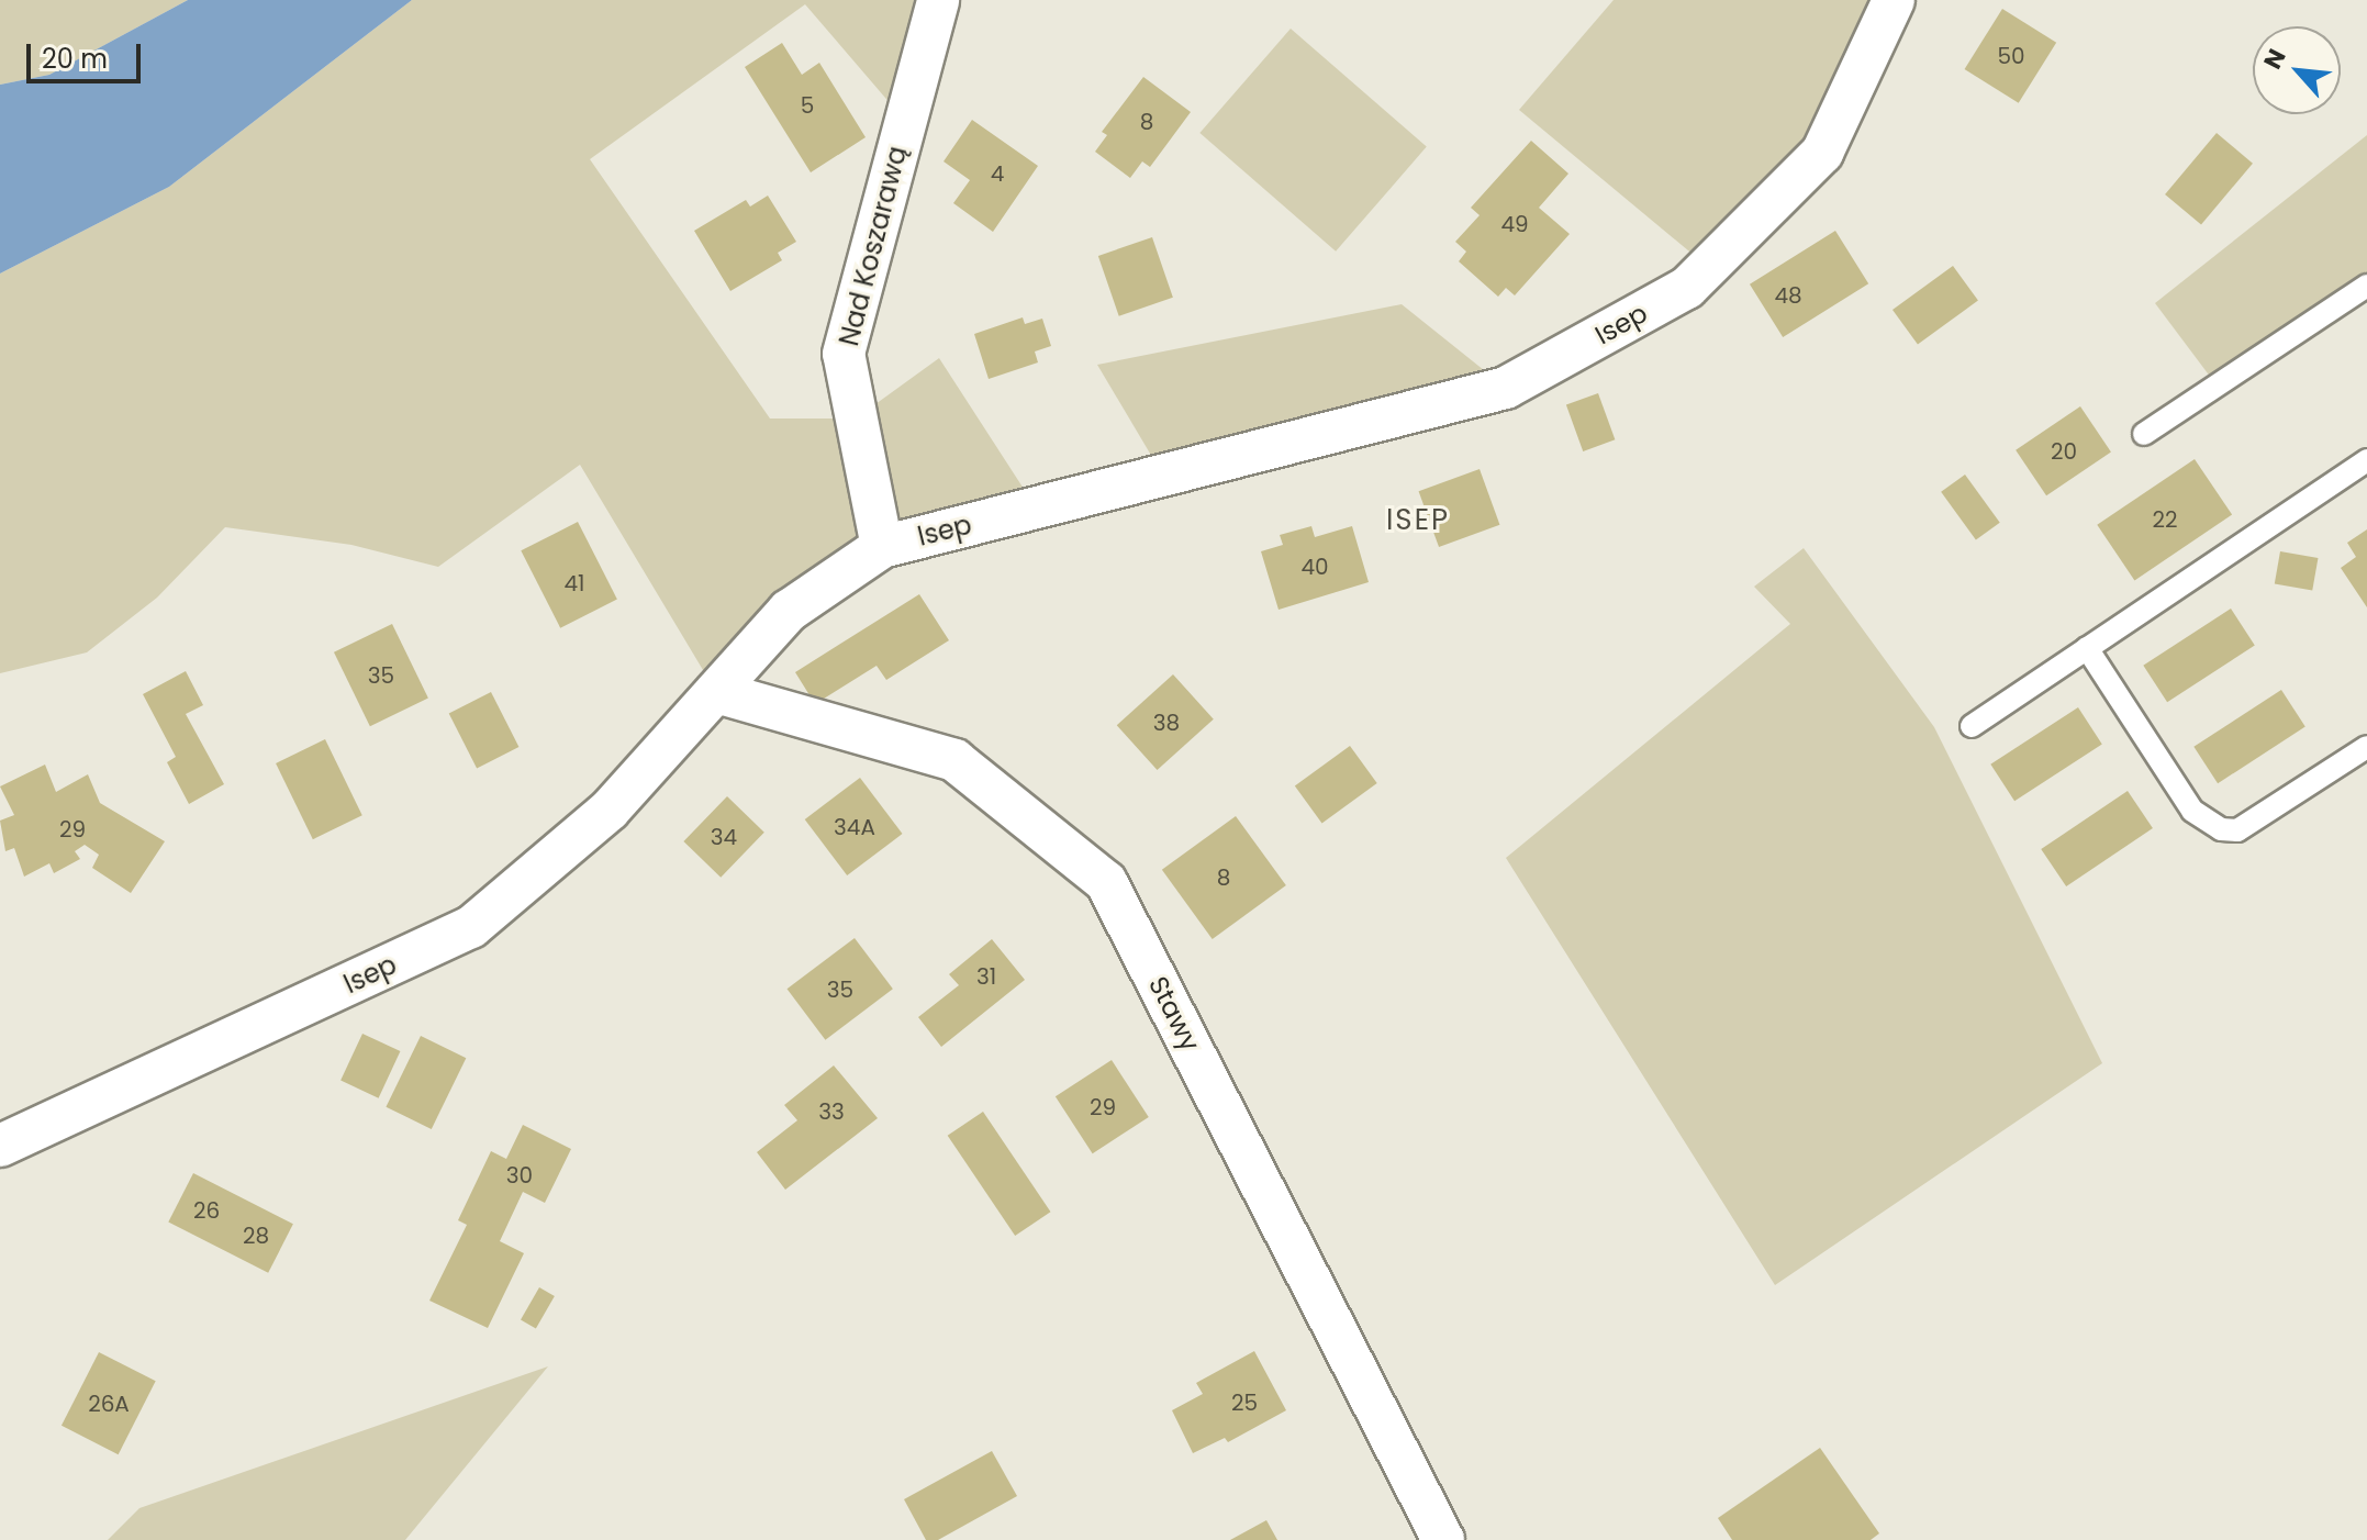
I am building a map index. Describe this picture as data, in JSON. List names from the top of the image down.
{
  "streets": {
    "street": ["Nad Koszarawą", "Isep", "Stawy"]
  },
  "crossings": [
    ["Nad Koszarawą", "Isep"],
    ["Isep", "Stawy"]
  ],
  "districts": ["ISEP"],
  "house_numbers": [
    "50",
    "5",
    "8",
    "4",
    "49",
    "48",
    "20",
    "22",
    "40",
    "41",
    "35",
    "38",
    "34A",
    "29",
    "34",
    "8",
    "31",
    "35",
    "29",
    "33",
    "30",
    "26",
    "28",
    "25",
    "26A"
  ],
  "scale_bar": "20 m",
  "north": "top left"
}
